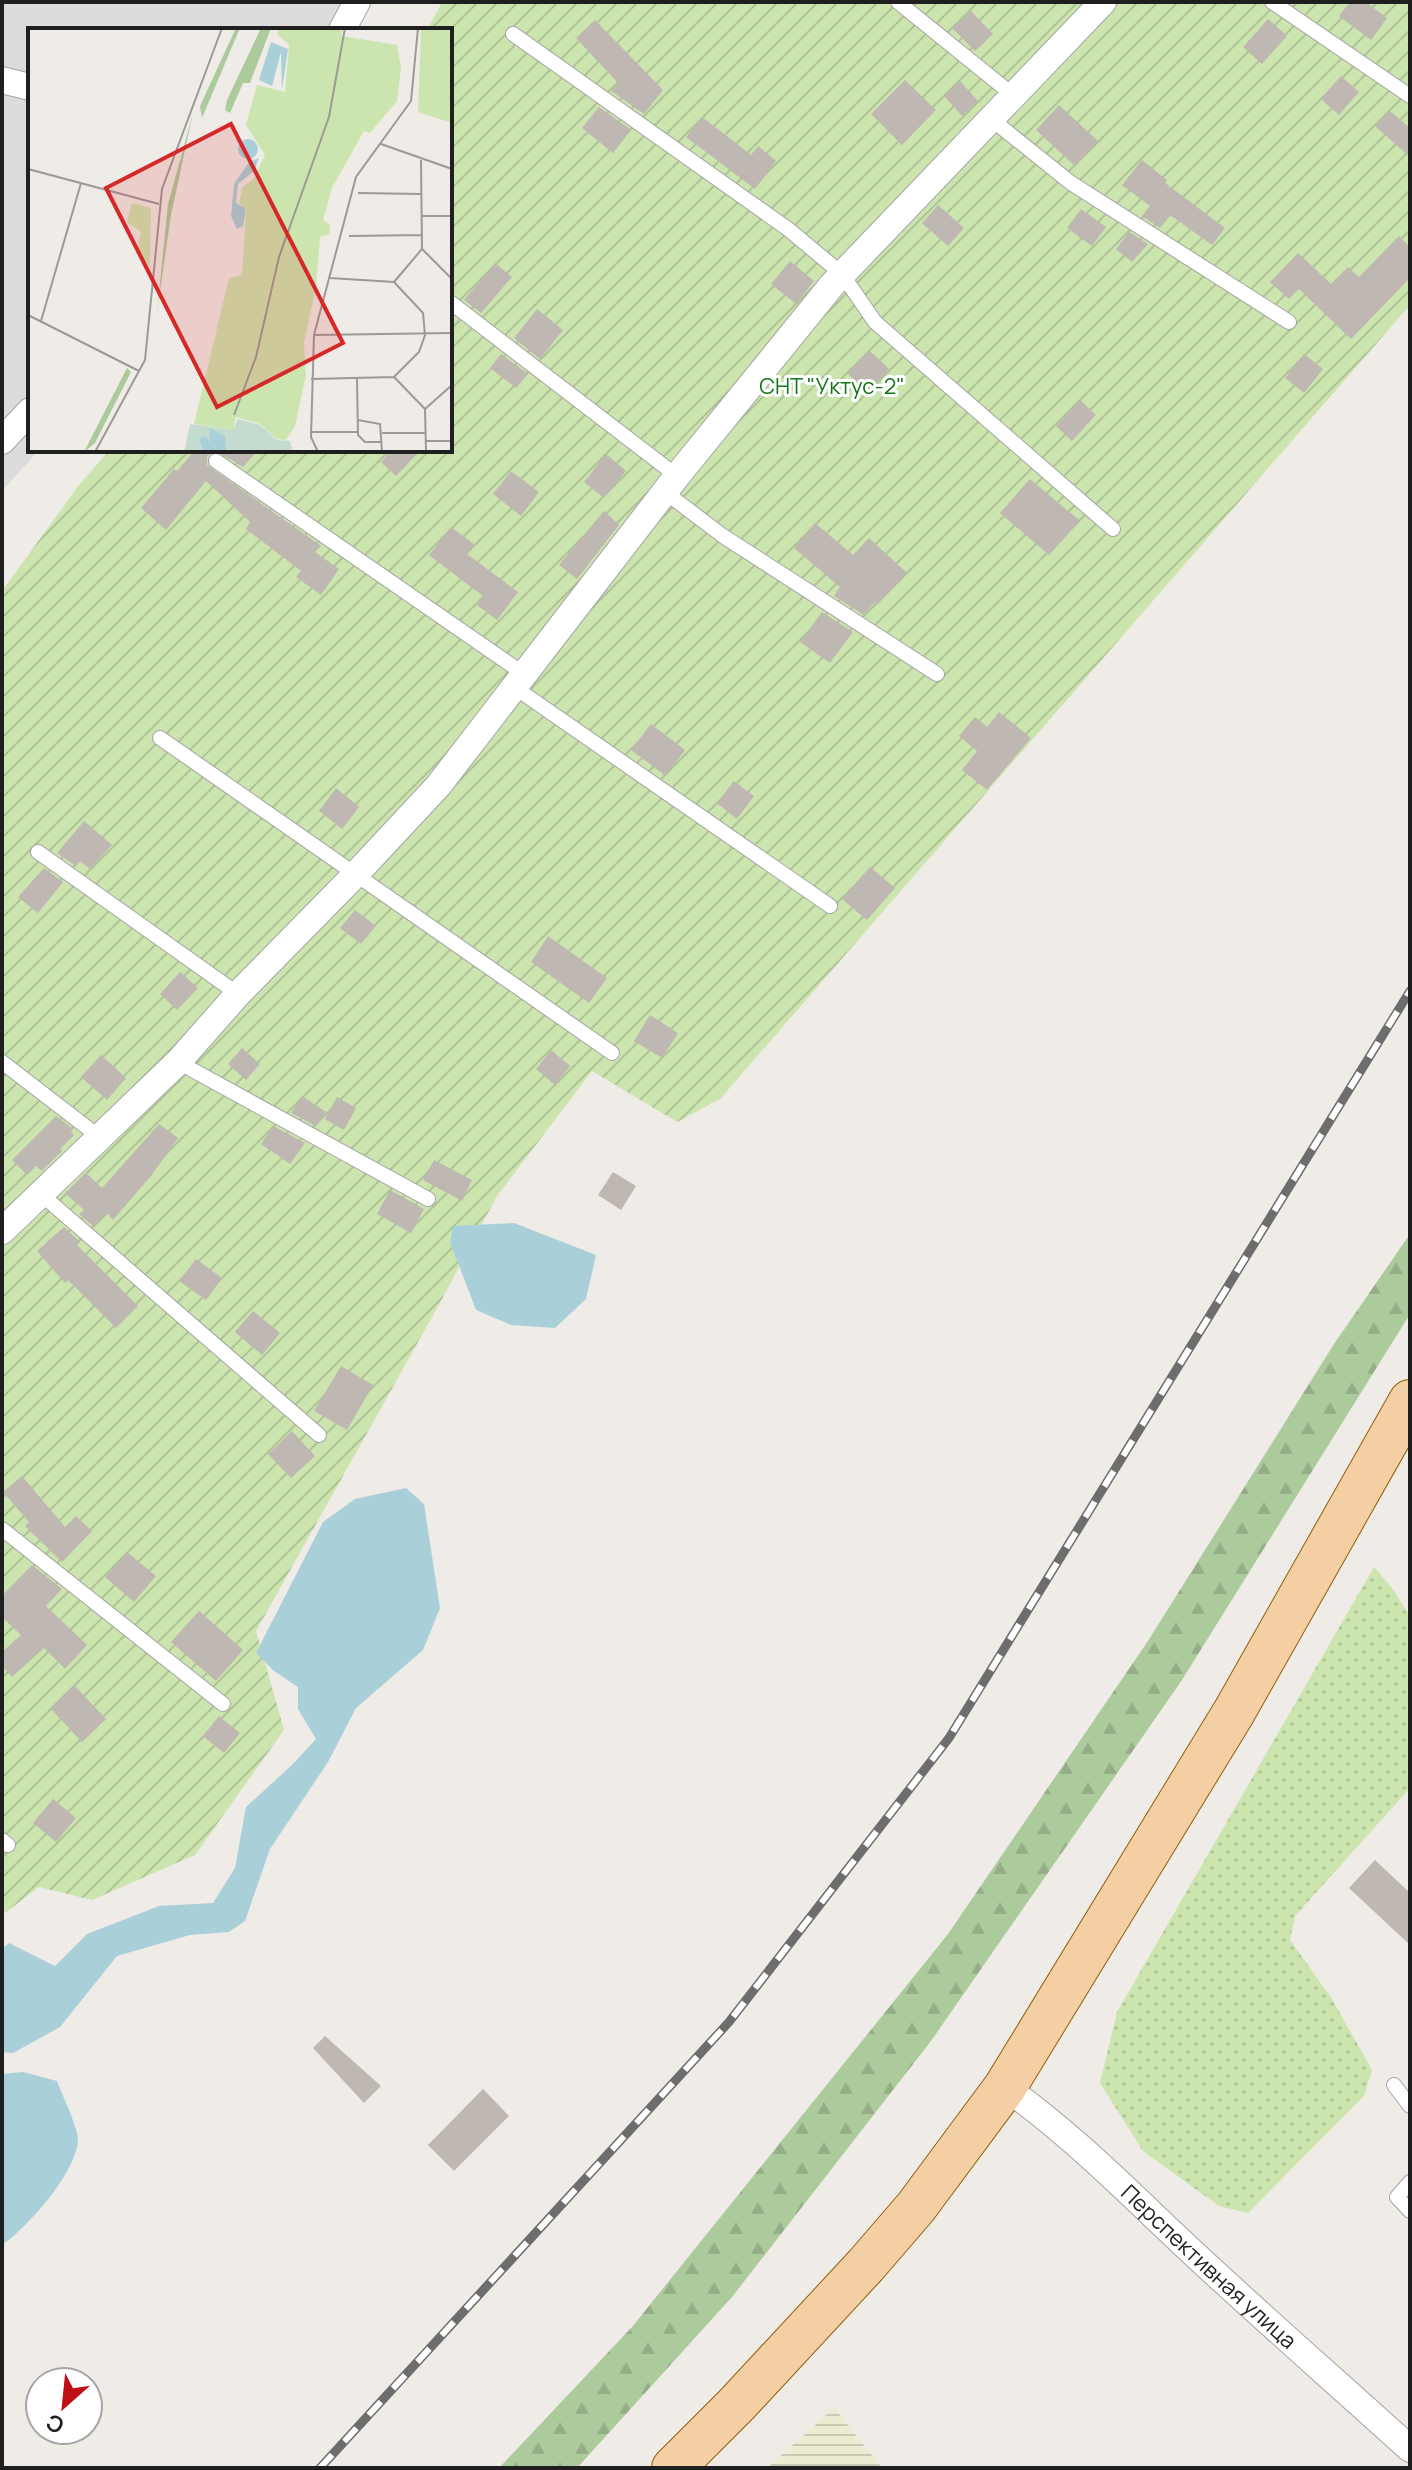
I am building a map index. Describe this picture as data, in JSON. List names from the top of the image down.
{
  "streets": {
    "street": ["Перспективная улица"]
  },
  "parks": ["СНТ \"Уктус-2\""],
  "north": "bottom left"
}
